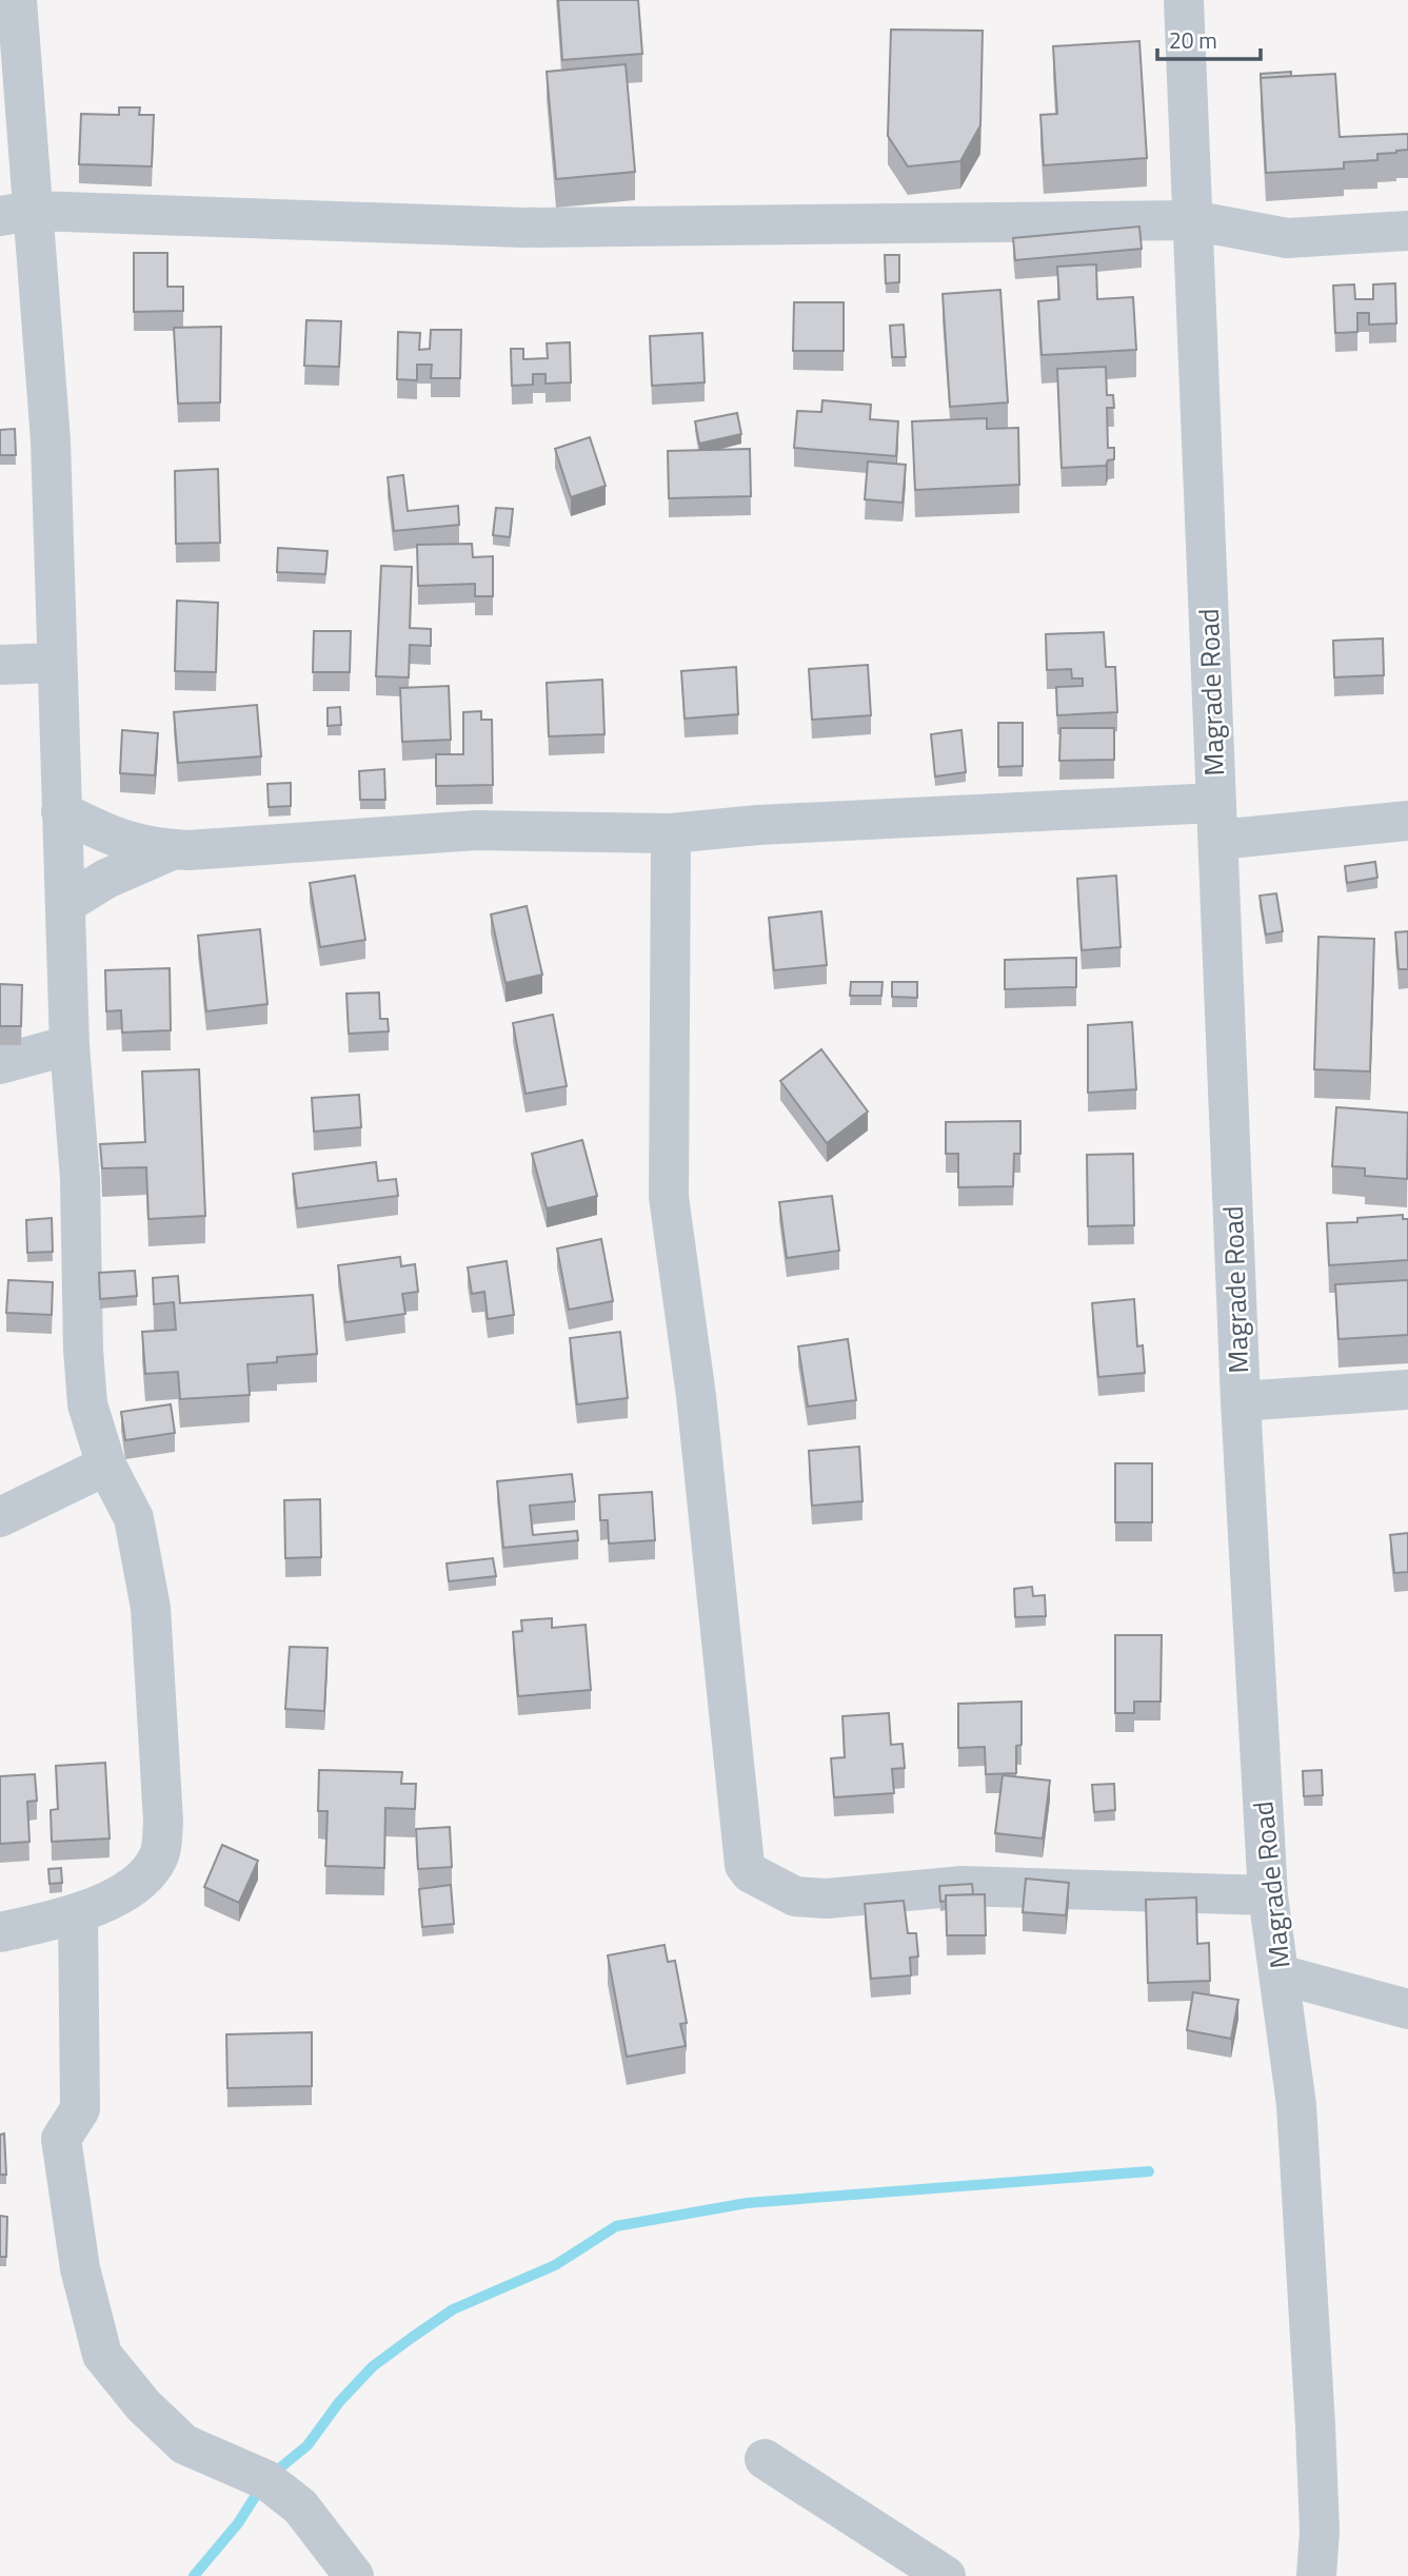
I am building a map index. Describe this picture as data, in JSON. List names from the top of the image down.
{
  "streets": {
    "street": ["Magrade Road"]
  },
  "scale_bar": "20 m"
}
